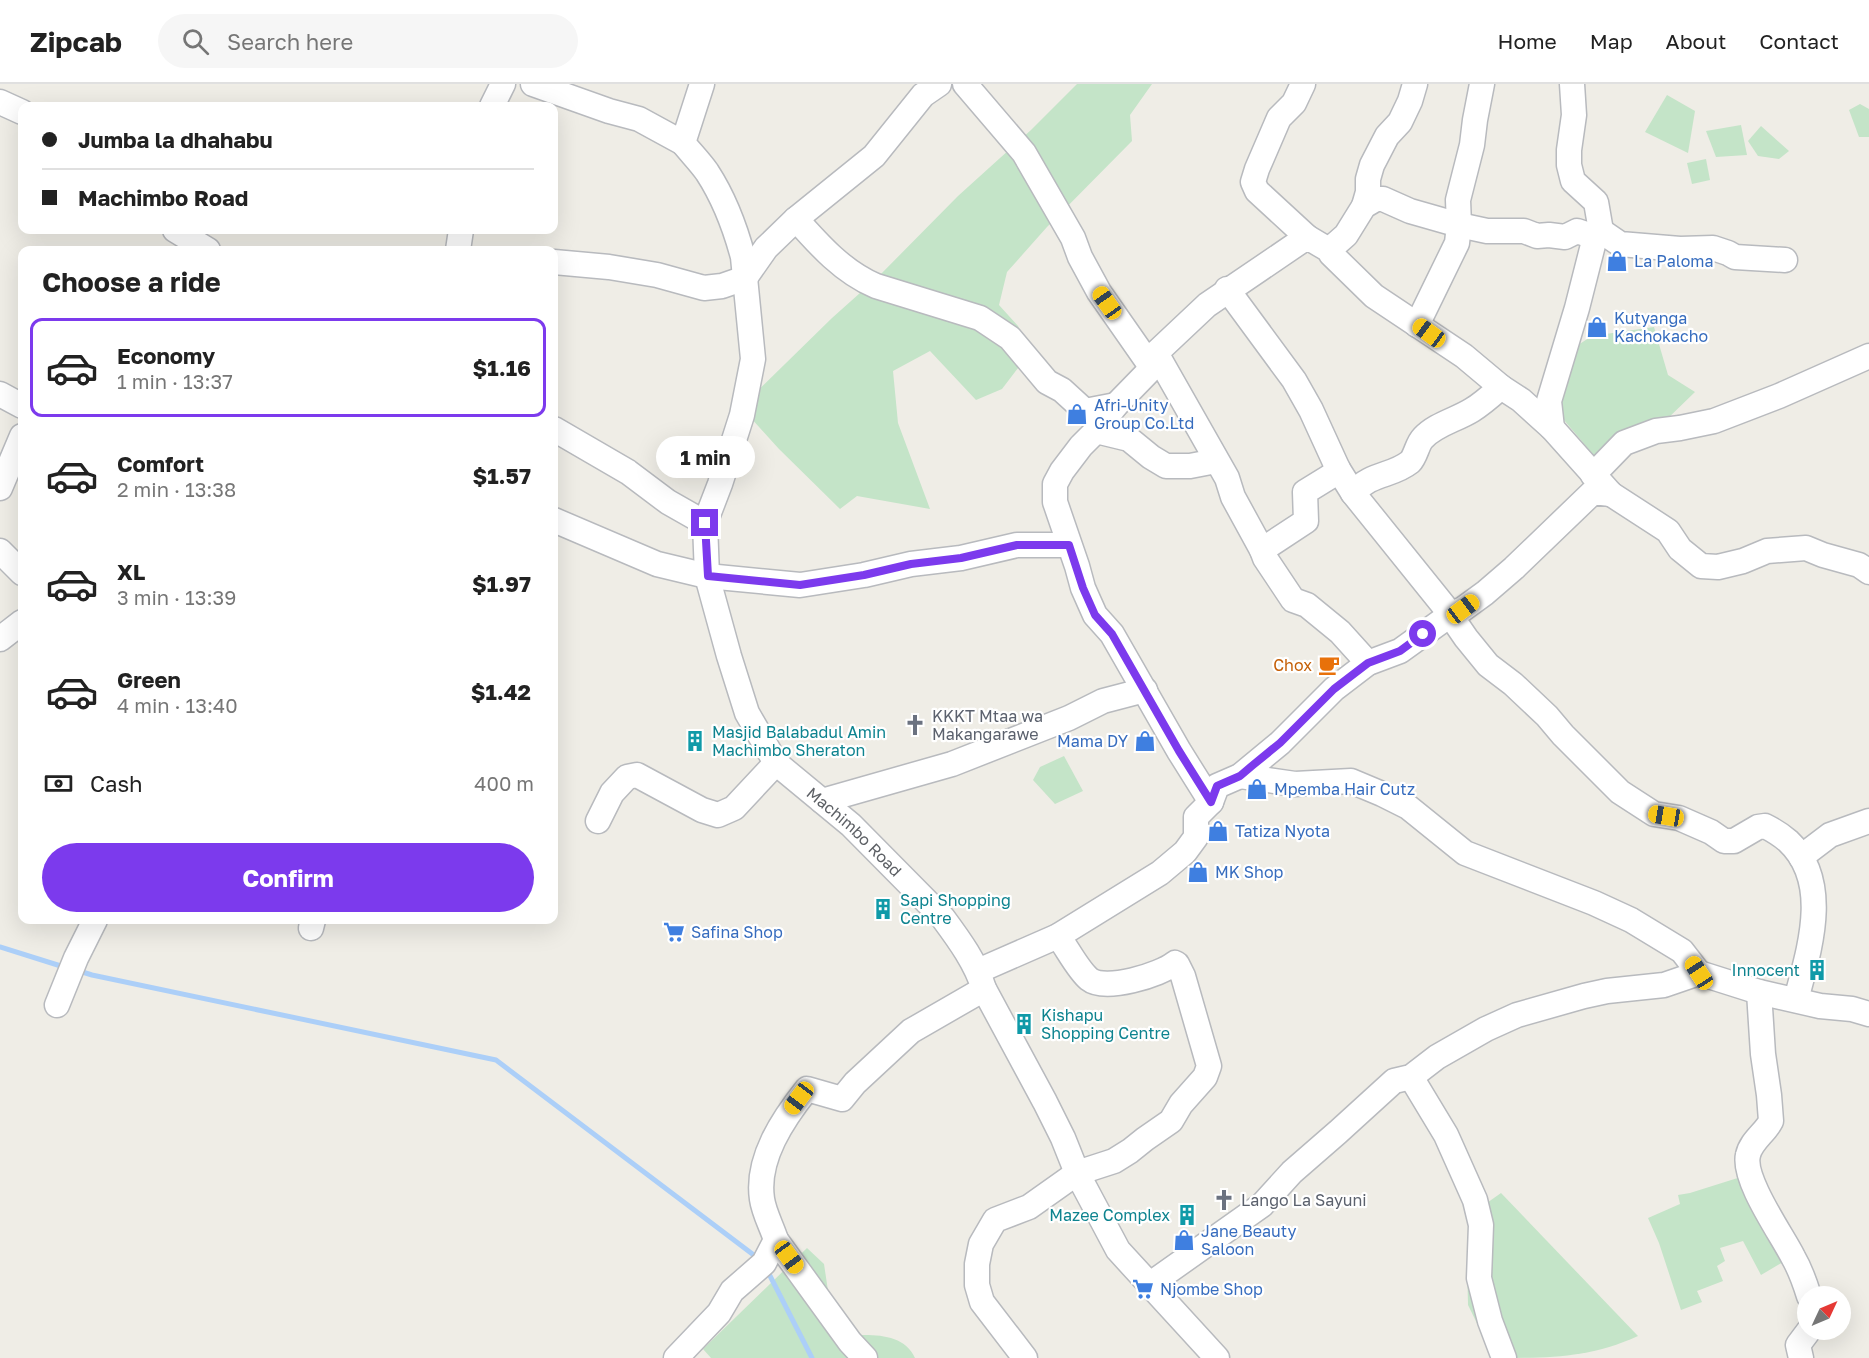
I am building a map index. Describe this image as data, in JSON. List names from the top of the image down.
{
  "streets": {
    "street": ["Machimbo Road"]
  },
  "places": {
    "shop": [
      "La Paloma",
      "Kutyanga Kachokacho",
      "Afri-Unity Group Co.Ltd",
      "Mama DY",
      "Mpemba Hair Cutz",
      "Tatiza Nyota",
      "MK Shop",
      "Jane Beauty Saloon"
    ],
    "cafe": ["Chox"],
    "church": ["KKKT Mtaa wa Makangarawe", "Lango La Sayuni"],
    "building": [
      "Masjid Balabadul Amin Machimbo Sheraton",
      "Sapi Shopping Centre",
      "Innocent",
      "Kishapu Shopping Centre",
      "Mazee Complex"
    ],
    "supermarket": ["Safina Shop", "Njombe Shop"]
  },
  "north": "top right",
  "page": {
    "header": "Zipcab",
    "search": "Search here",
    "nav": [
      "Home",
      "Map",
      "About",
      "Contact"
    ],
    "banner": ["Jumba la dhahabu", "Machimbo Road"],
    "heading": "Choose a ride",
    "list": [
      {
        "name": "Economy",
        "note": "1 min · 13:37",
        "value": "$1.16"
      },
      {
        "name": "Comfort",
        "note": "2 min · 13:38",
        "value": "$1.57"
      },
      {
        "name": "XL",
        "note": "3 min · 13:39",
        "value": "$1.97"
      },
      {
        "name": "Green",
        "note": "4 min · 13:40",
        "value": "$1.42"
      }
    ],
    "bubble": "1 min",
    "pay": ["Cash", "400 m"],
    "buttons": "Confirm"
  }
}
